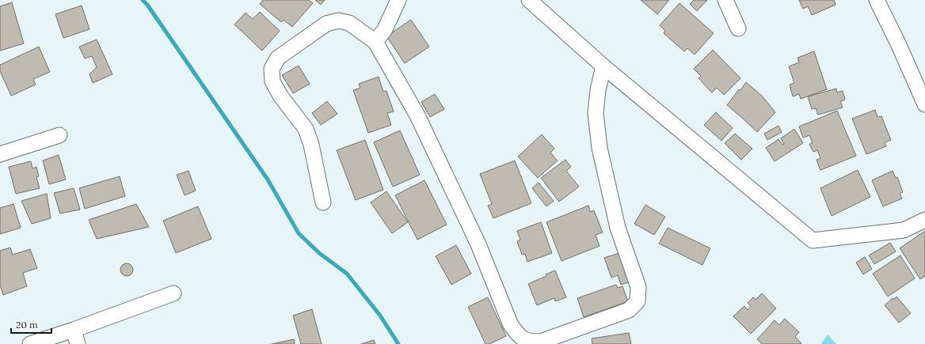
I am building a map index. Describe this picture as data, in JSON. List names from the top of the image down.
{
  "scale_bar": "20 m"
}
